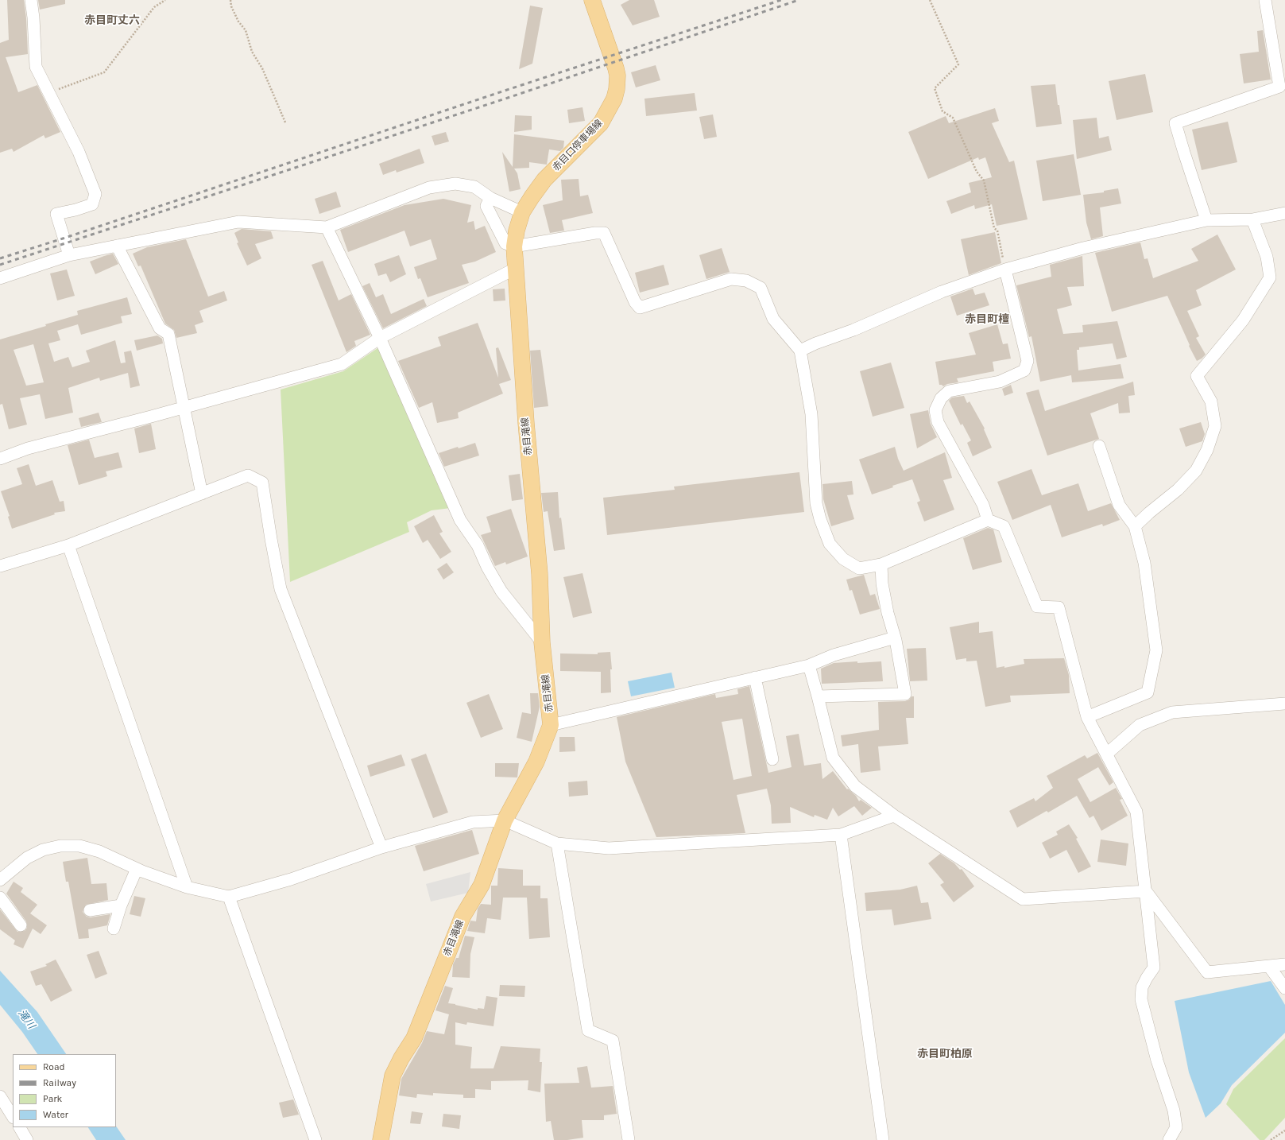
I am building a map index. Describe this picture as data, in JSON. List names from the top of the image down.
{
  "streets": {
    "main road": ["赤目口停車場線", "赤目滝線"]
  },
  "crossings": [
    ["赤目口停車場線", "赤目滝線"]
  ],
  "districts": ["赤目町丈六", "赤目町檀", "赤目町柏原"],
  "water": ["滝川"],
  "legend": [
    "Road",
    "Railway",
    "Park",
    "Water"
  ]
}
